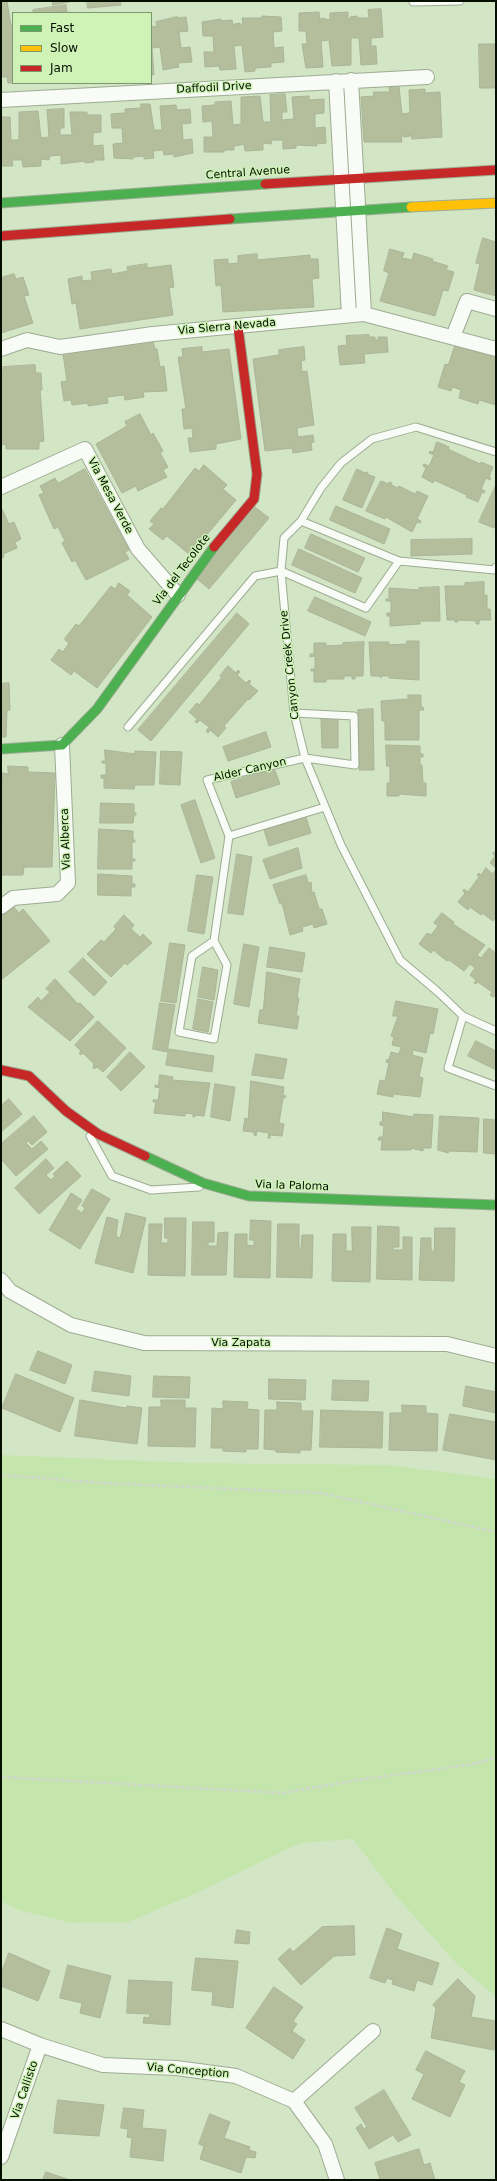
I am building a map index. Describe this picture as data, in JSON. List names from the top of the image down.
{
  "streets": {
    "street": [
      "Daffodil Drive",
      "Central Avenue",
      "Via Sierra Nevada",
      "Via Mesa Verde",
      "Via del Tecolote",
      "Via Alberca",
      "Via la Paloma",
      "Via Zapata",
      "Via Conception",
      "Via Callisto"
    ],
    "lane": ["Canyon Creek Drive", "Alder Canyon"]
  },
  "crossings": [
    ["Via Sierra Nevada", "Via del Tecolote"],
    ["Via Mesa Verde", "Via del Tecolote"],
    ["Via del Tecolote", "Via Alberca"],
    ["Canyon Creek Drive", "Alder Canyon"],
    ["Via Conception", "Via Callisto"]
  ],
  "legend": ["Fast", "Slow", "Jam"]
}
